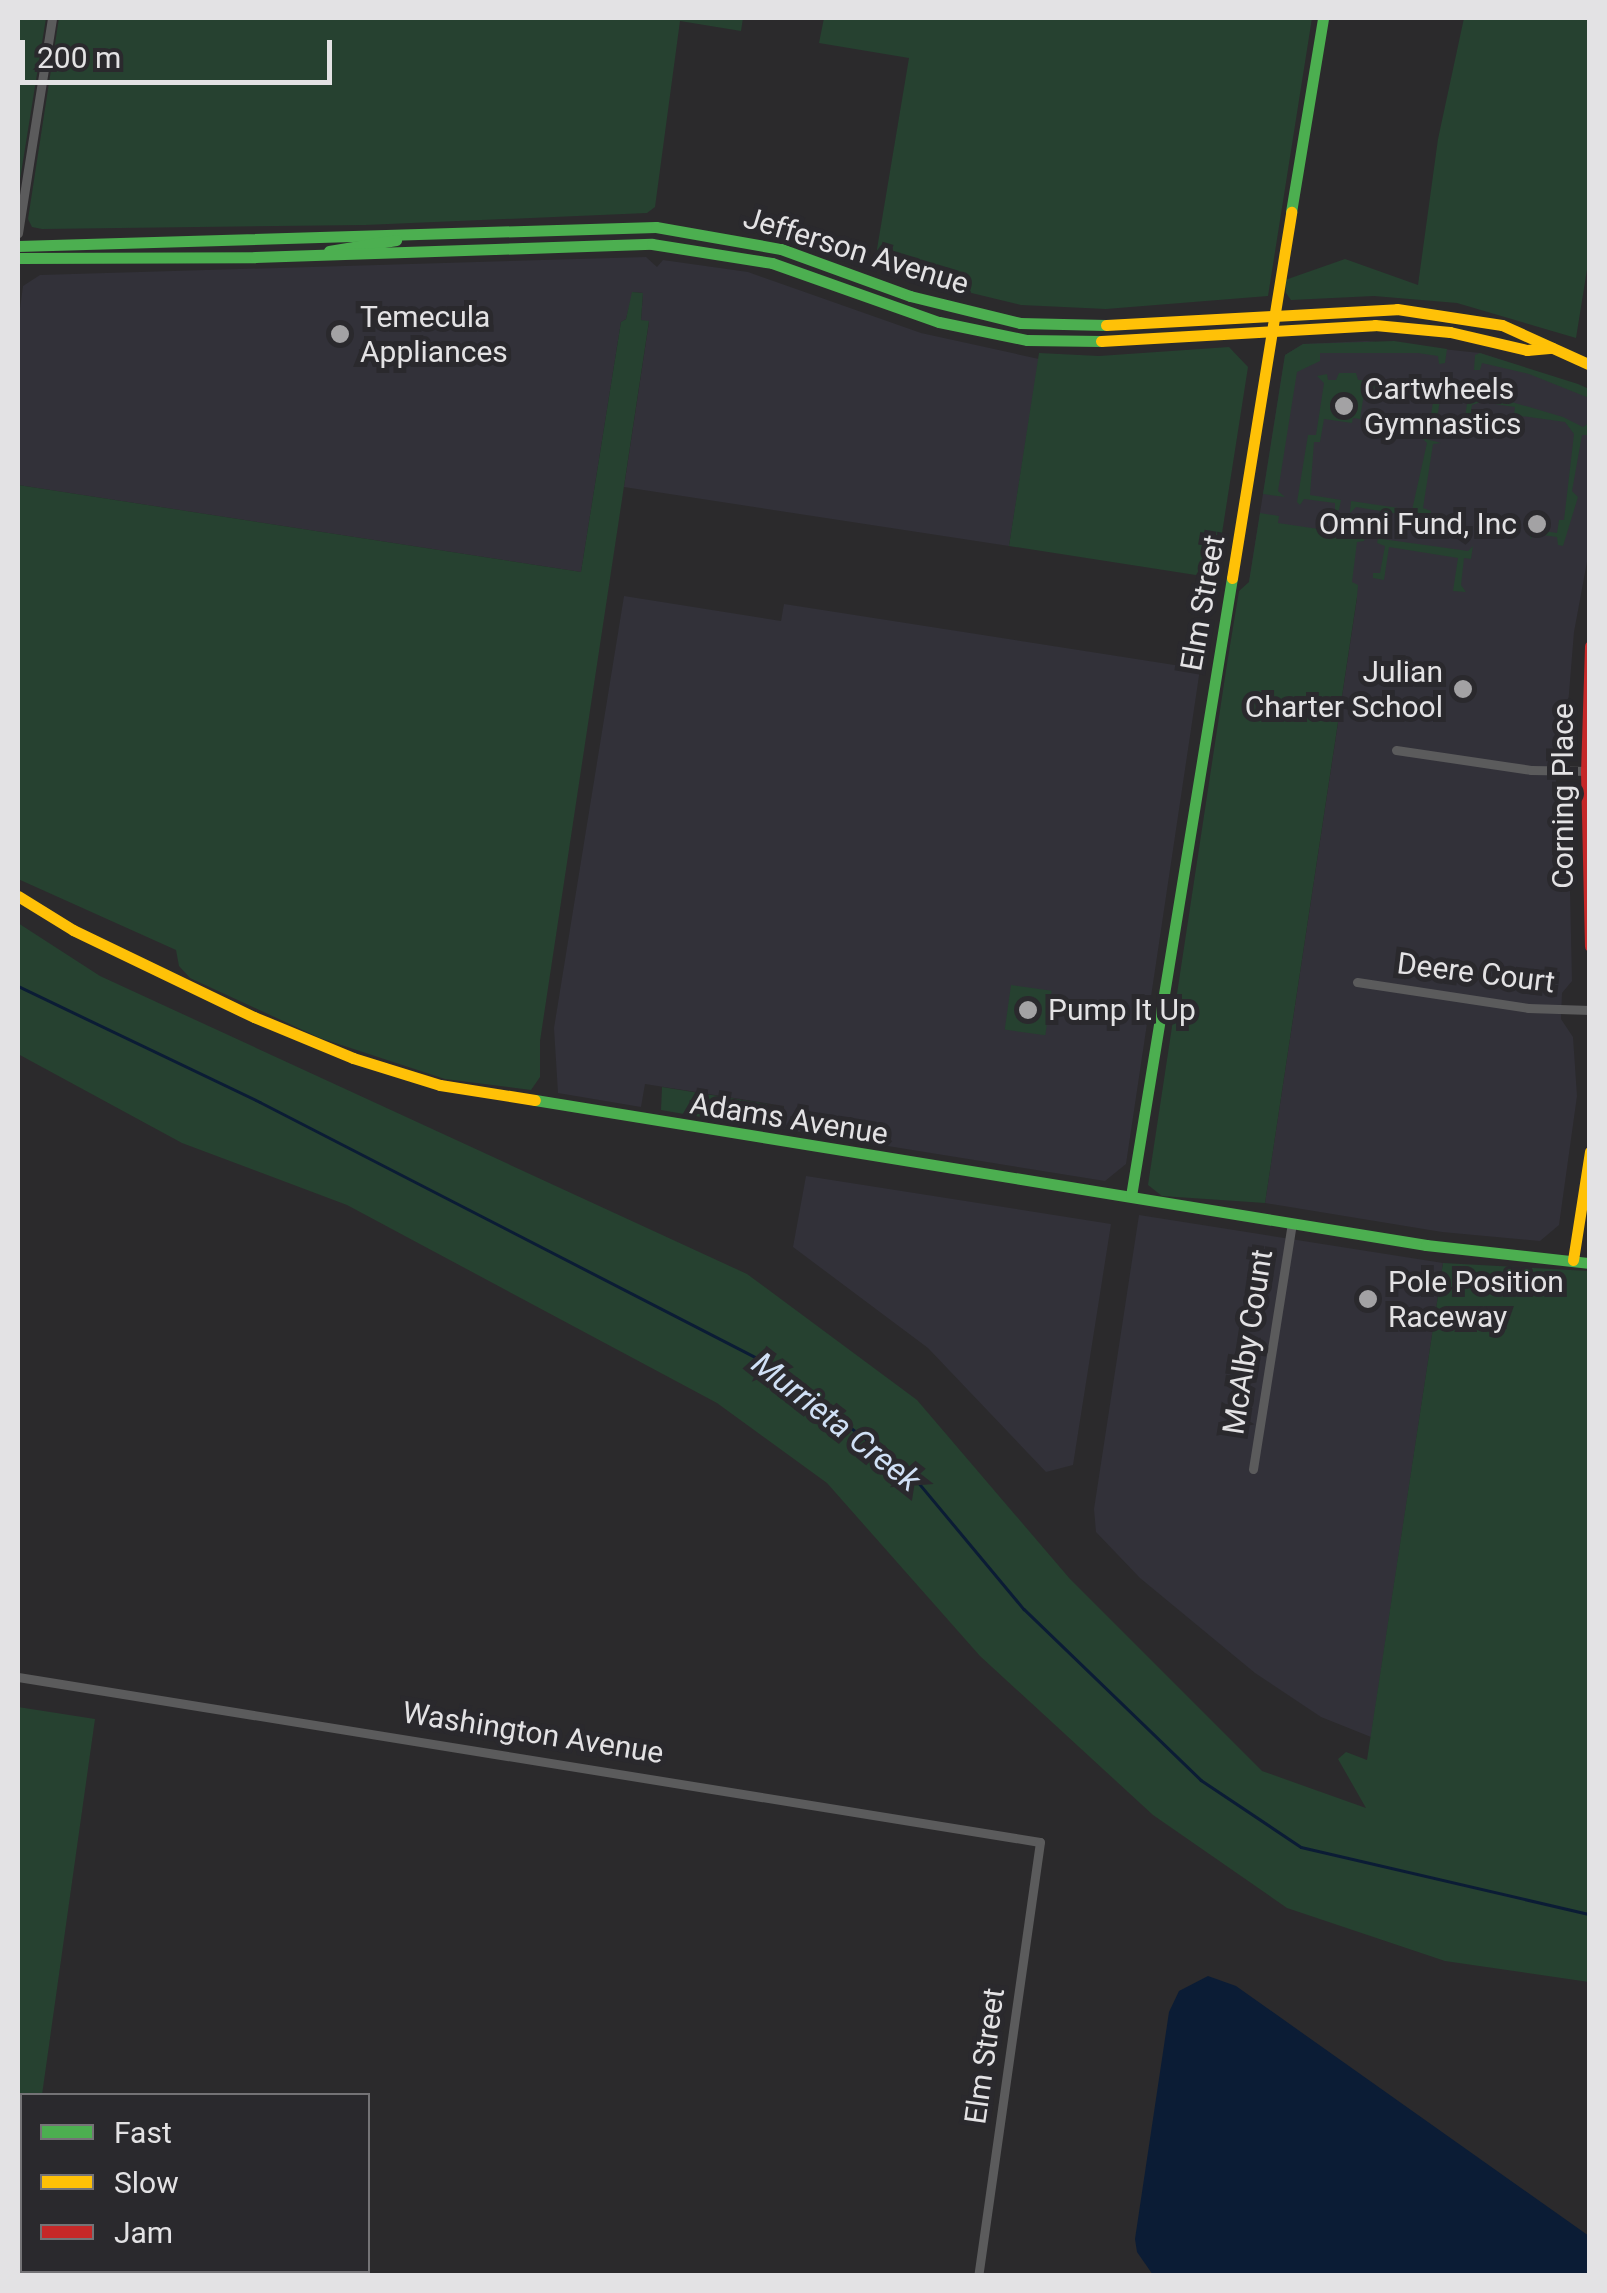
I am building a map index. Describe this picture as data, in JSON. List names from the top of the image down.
{
  "streets": {
    "main road": [
      "Jefferson Avenue",
      "Elm Street",
      "Corning Place",
      "Adams Avenue"
    ],
    "street": ["Deere Court", "McAlby Count", "Washington Avenue"]
  },
  "crossings": [
    ["Jefferson Avenue", "Elm Street"],
    ["Elm Street", "Adams Avenue"],
    ["Elm Street", "Washington Avenue"],
    ["Adams Avenue", "McAlby Count"]
  ],
  "water": ["Murrieta Creek"],
  "places": [
    "Temecula Appliances",
    "Cartwheels Gymnastics",
    "Omni Fund, Inc",
    "Julian Charter School",
    "Pump It Up",
    "Pole Position Raceway"
  ],
  "legend": ["Fast", "Slow", "Jam"],
  "scale_bar": "200 m"
}
